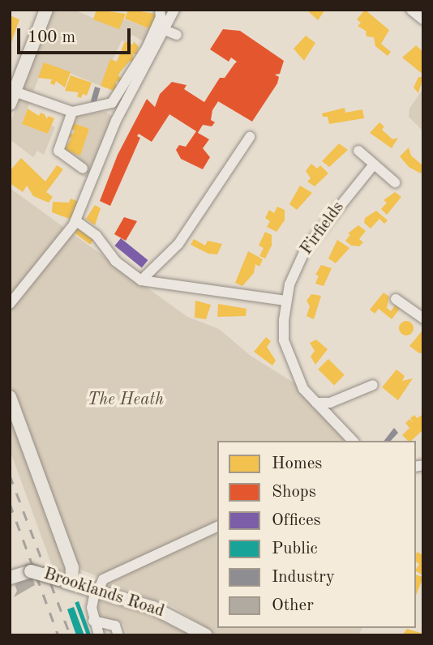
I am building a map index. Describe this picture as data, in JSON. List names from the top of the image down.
{
  "streets": {
    "main road": ["Brooklands Road"],
    "street": ["Firfields"]
  },
  "parks": ["The Heath"],
  "legend": [
    "Homes",
    "Shops",
    "Offices",
    "Public",
    "Industry",
    "Other"
  ],
  "scale_bar": "100 m"
}
